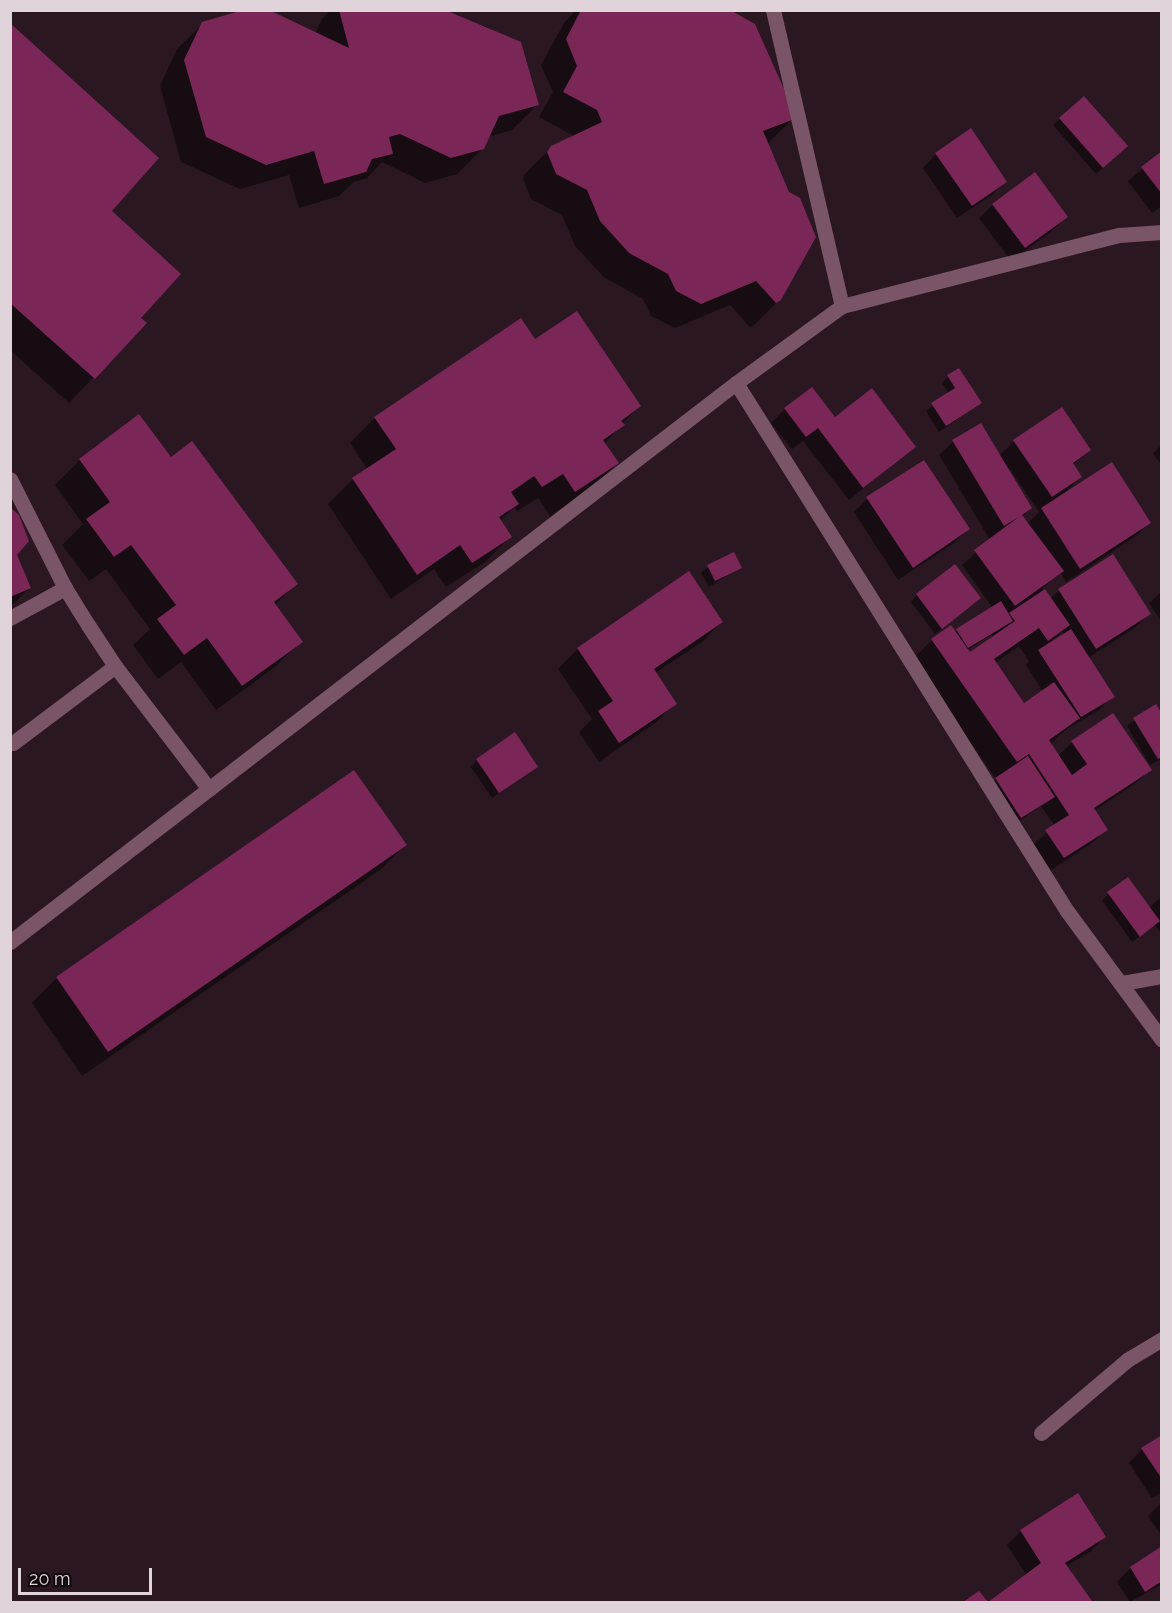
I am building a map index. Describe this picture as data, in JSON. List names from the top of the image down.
{
  "scale_bar": "20 m"
}
